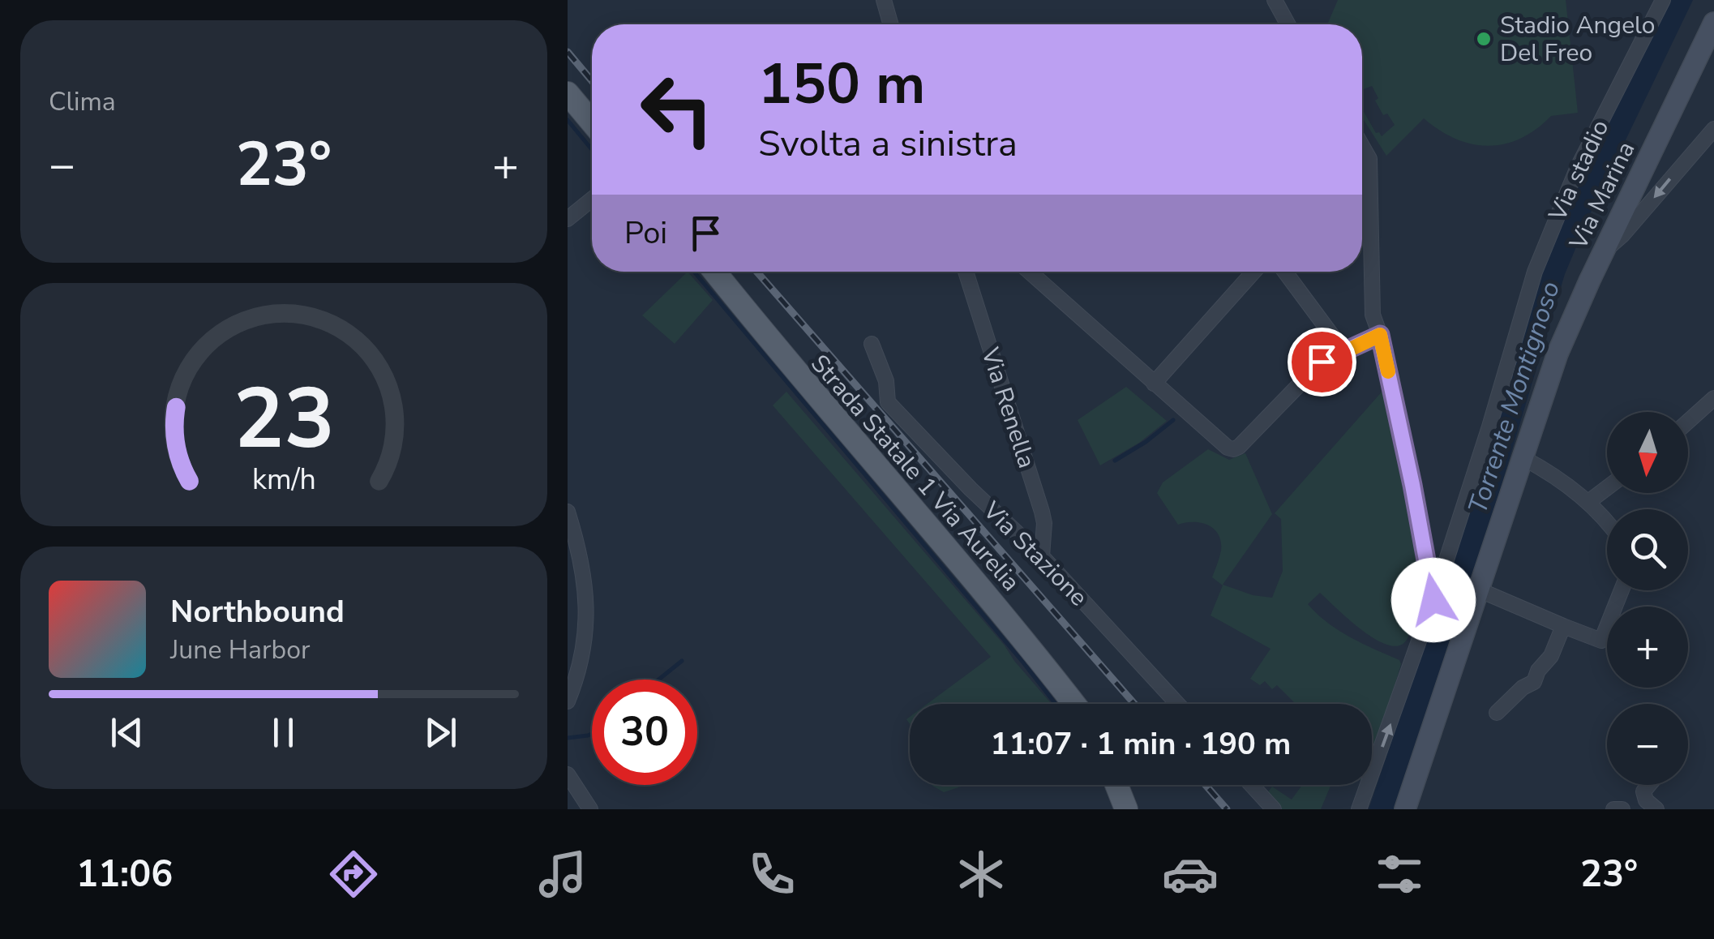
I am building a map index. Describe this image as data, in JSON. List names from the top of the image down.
{
  "streets": {
    "main road": ["Via Marina", "Strada Statale 1 Via Aurelia"],
    "street": ["Via stadio", "Via Renella", "Via Stazione"]
  },
  "crossings": [
    ["Via Renella", "Via Stazione"]
  ],
  "water": ["Torrente Montignoso"],
  "places": ["Stadio Angelo Del Freo"],
  "north": "bottom",
  "page": {
    "tile": "Clima",
    "turn": ["150 m", "Svolta a sinistra"],
    "heat": ["−", "23°", "+"],
    "then": "Poi",
    "map_buttons": ["+", "−"],
    "song": ["Northbound", "June Harbor"],
    "limit": "30",
    "trip": "11:07 · 1 min · 190 m",
    "tabs": ["11:06", "23°"],
    "gauge": ["23", "km/h"]
  }
}
